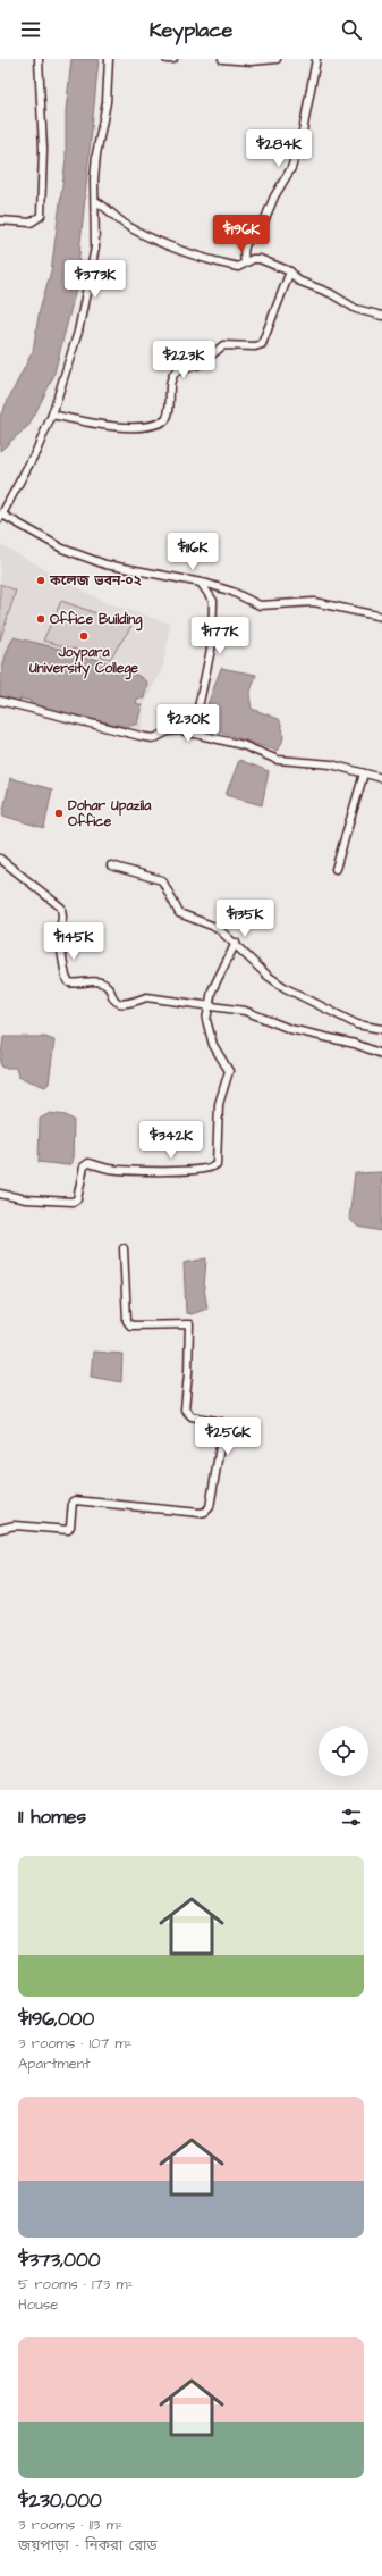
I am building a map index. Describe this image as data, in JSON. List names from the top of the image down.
{
  "places": [
    "কলেজ ভবন-০২",
    "Office Building",
    "Joypara University College",
    "Dohar Upazila Office"
  ],
  "page": {
    "header": "Keyplace",
    "price": [
      "$284K",
      "$196K",
      "$373K",
      "$223K",
      "$116K",
      "$177K",
      "$230K",
      "$135K",
      "$145K",
      "$342K",
      "$256K"
    ],
    "heading": "11 homes",
    "list": [
      {
        "name": "$196,000",
        "note": "3 rooms · 107 m² · Apartment"
      },
      {
        "name": "$373,000",
        "note": "5 rooms · 173 m² · House"
      },
      {
        "name": "$230,000",
        "note": "3 rooms · 113 m² · জয়পাড়া - নিকরা রোড"
      }
    ]
  }
}
